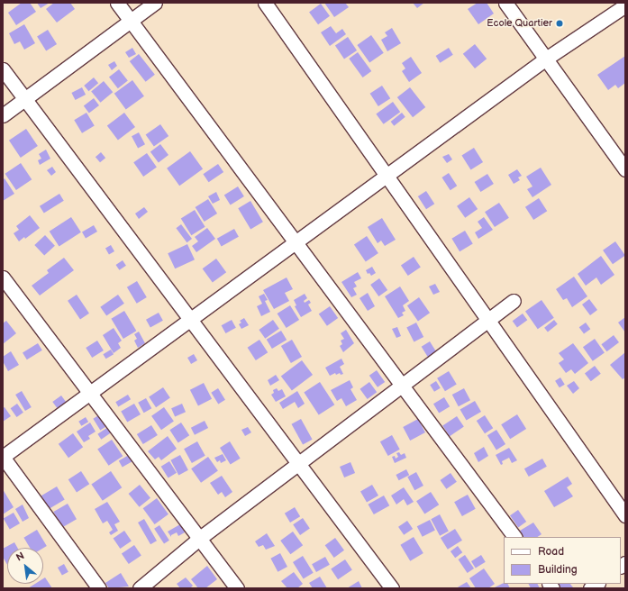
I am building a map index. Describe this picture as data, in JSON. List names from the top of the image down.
{
  "places": ["Ecole Quartier"],
  "legend": ["Road", "Building"],
  "north": "top left"
}
